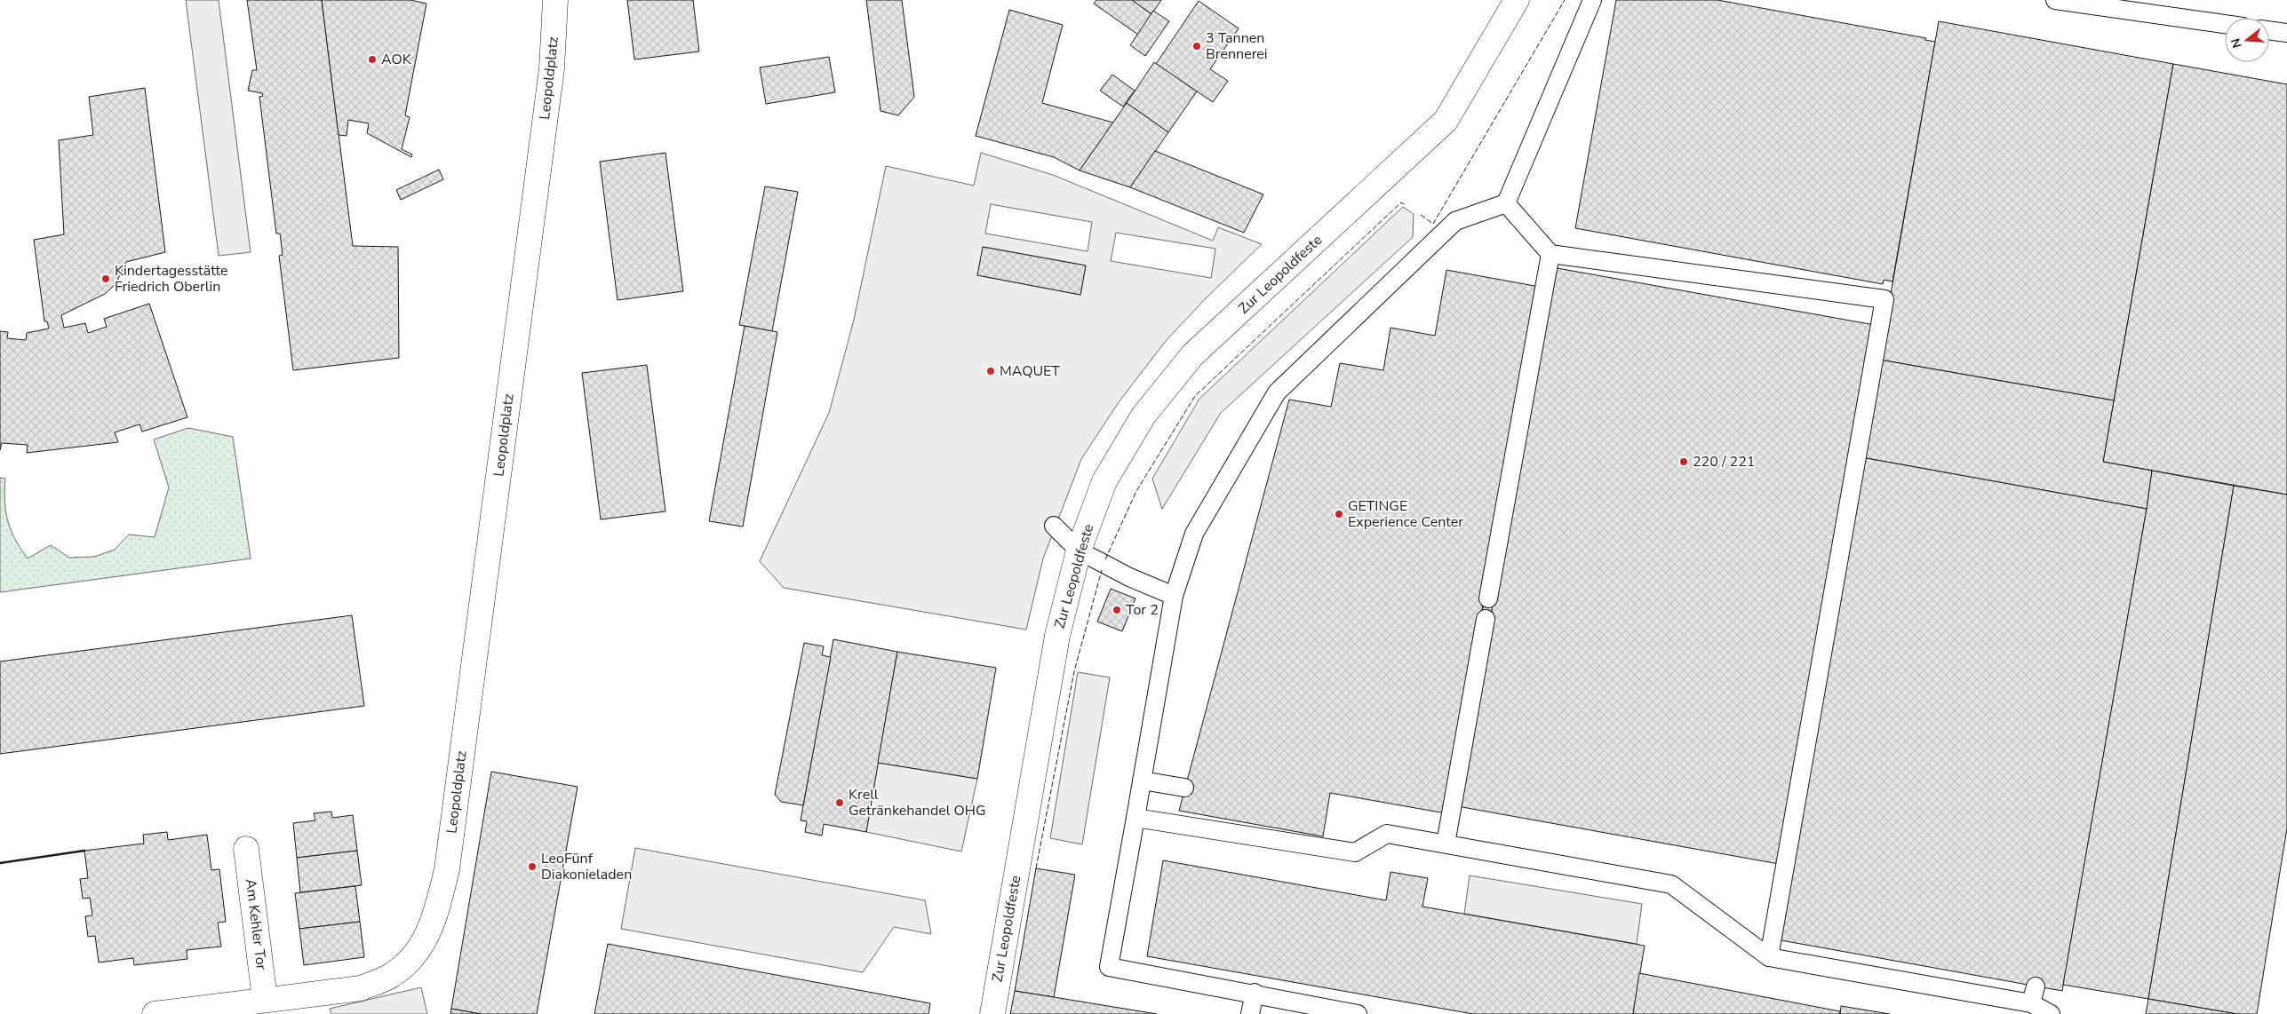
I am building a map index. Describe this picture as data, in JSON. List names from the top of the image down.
{
  "streets": {
    "street": ["Leopoldplatz", "Zur Leopoldfeste", "Am Kehler Tor"]
  },
  "crossings": [
    ["Leopoldplatz", "Am Kehler Tor"]
  ],
  "places": [
    "3 Tannen Brennerei",
    "AOK",
    "Kindertagesstätte Friedrich Oberlin",
    "MAQUET",
    "220 / 221",
    "GETINGE Experience Center",
    "Tor 2",
    "Krell Getränkehandel OHG",
    "LeoFünf Diakonieladen"
  ],
  "north": "left"
}
